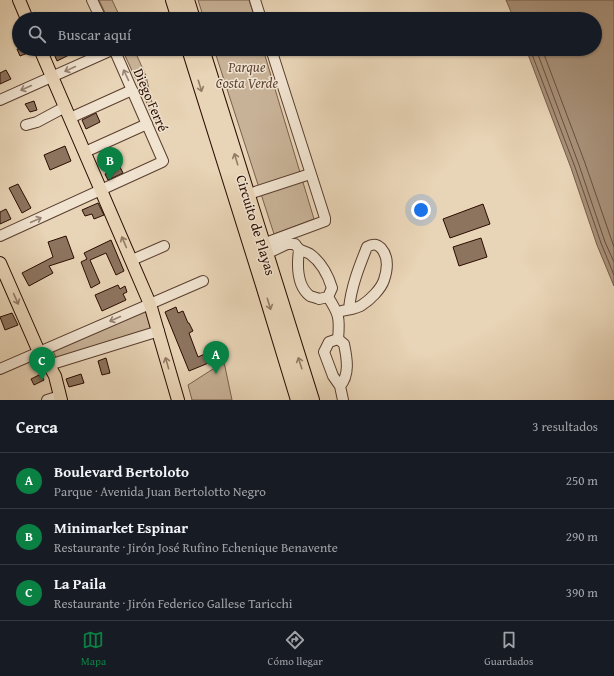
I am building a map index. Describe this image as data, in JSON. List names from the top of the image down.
{
  "streets": {
    "highway": ["Circuito de Playas"],
    "street": ["Diego Ferré"]
  },
  "parks": ["Parque Costa Verde"],
  "page": {
    "search": "Buscar aquí",
    "pins": ["B", "A", "C"],
    "heading": ["Cerca", "3 resultados"],
    "list": [
      {
        "mark": "A",
        "name": "Boulevard Bertoloto",
        "note": "Parque · Avenida Juan Bertolotto Negro",
        "value": "250 m"
      },
      {
        "mark": "B",
        "name": "Minimarket Espinar",
        "note": "Restaurante · Jirón José Rufino Echenique Benavente",
        "value": "290 m"
      },
      {
        "mark": "C",
        "name": "La Paila",
        "note": "Restaurante · Jirón Federico Gallese Taricchi",
        "value": "390 m"
      }
    ],
    "nav": ["Mapa", "Cómo llegar", "Guardados"]
  }
}
